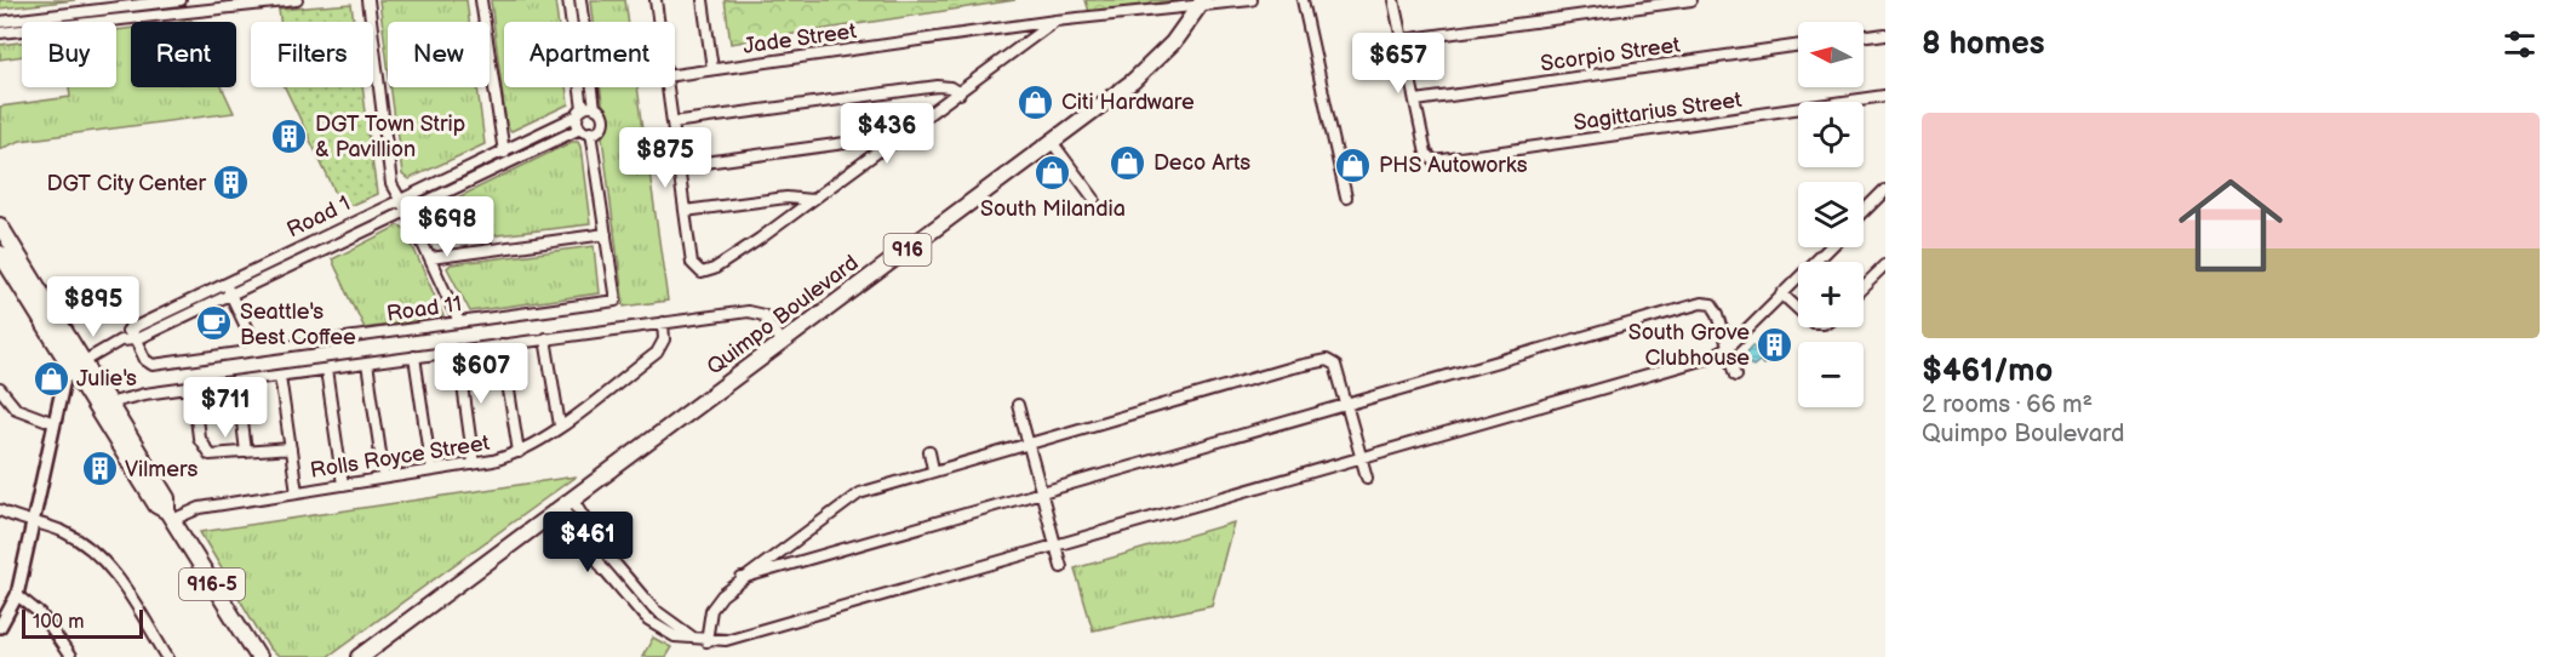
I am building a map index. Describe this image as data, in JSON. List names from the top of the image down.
{
  "streets": {
    "main road": ["916", "Quimpo Boulevard", "916-5"],
    "street": [
      "Jade Street",
      "Scorpio Street",
      "Sagittarius Street",
      "Road 1",
      "Road 11",
      "Rolls Royce Street"
    ]
  },
  "crossings": [
    ["Jade Street", "Quimpo Boulevard"],
    ["Scorpio Street", "Sagittarius Street"],
    ["Road 1", "Road 11"],
    ["Road 1", "916-5"],
    ["Rolls Royce Street", "916-5"]
  ],
  "places": {
    "shop": [
      "Citi Hardware",
      "Deco Arts",
      "PHS Autoworks",
      "South Milandia",
      "Julie's"
    ],
    "building": [
      "DGT Town Strip & Pavillion",
      "DGT City Center",
      "South Grove Clubhouse",
      "Vilmers"
    ],
    "cafe": ["Seattle's Best Coffee"]
  },
  "scale_bar": "100 m",
  "north": "left",
  "page": {
    "heading": "8 homes",
    "map_buttons": ["+", "−"],
    "chip": [
      "Buy",
      "Rent",
      "Filters",
      "New",
      "Apartment"
    ],
    "price": [
      "$657",
      "$436",
      "$875",
      "$698",
      "$895",
      "$607",
      "$711",
      "$461"
    ],
    "list": [
      {
        "name": "$461/mo",
        "note": "2 rooms · 66 m² · Quimpo Boulevard"
      }
    ],
    "scale": "100 m"
  }
}
